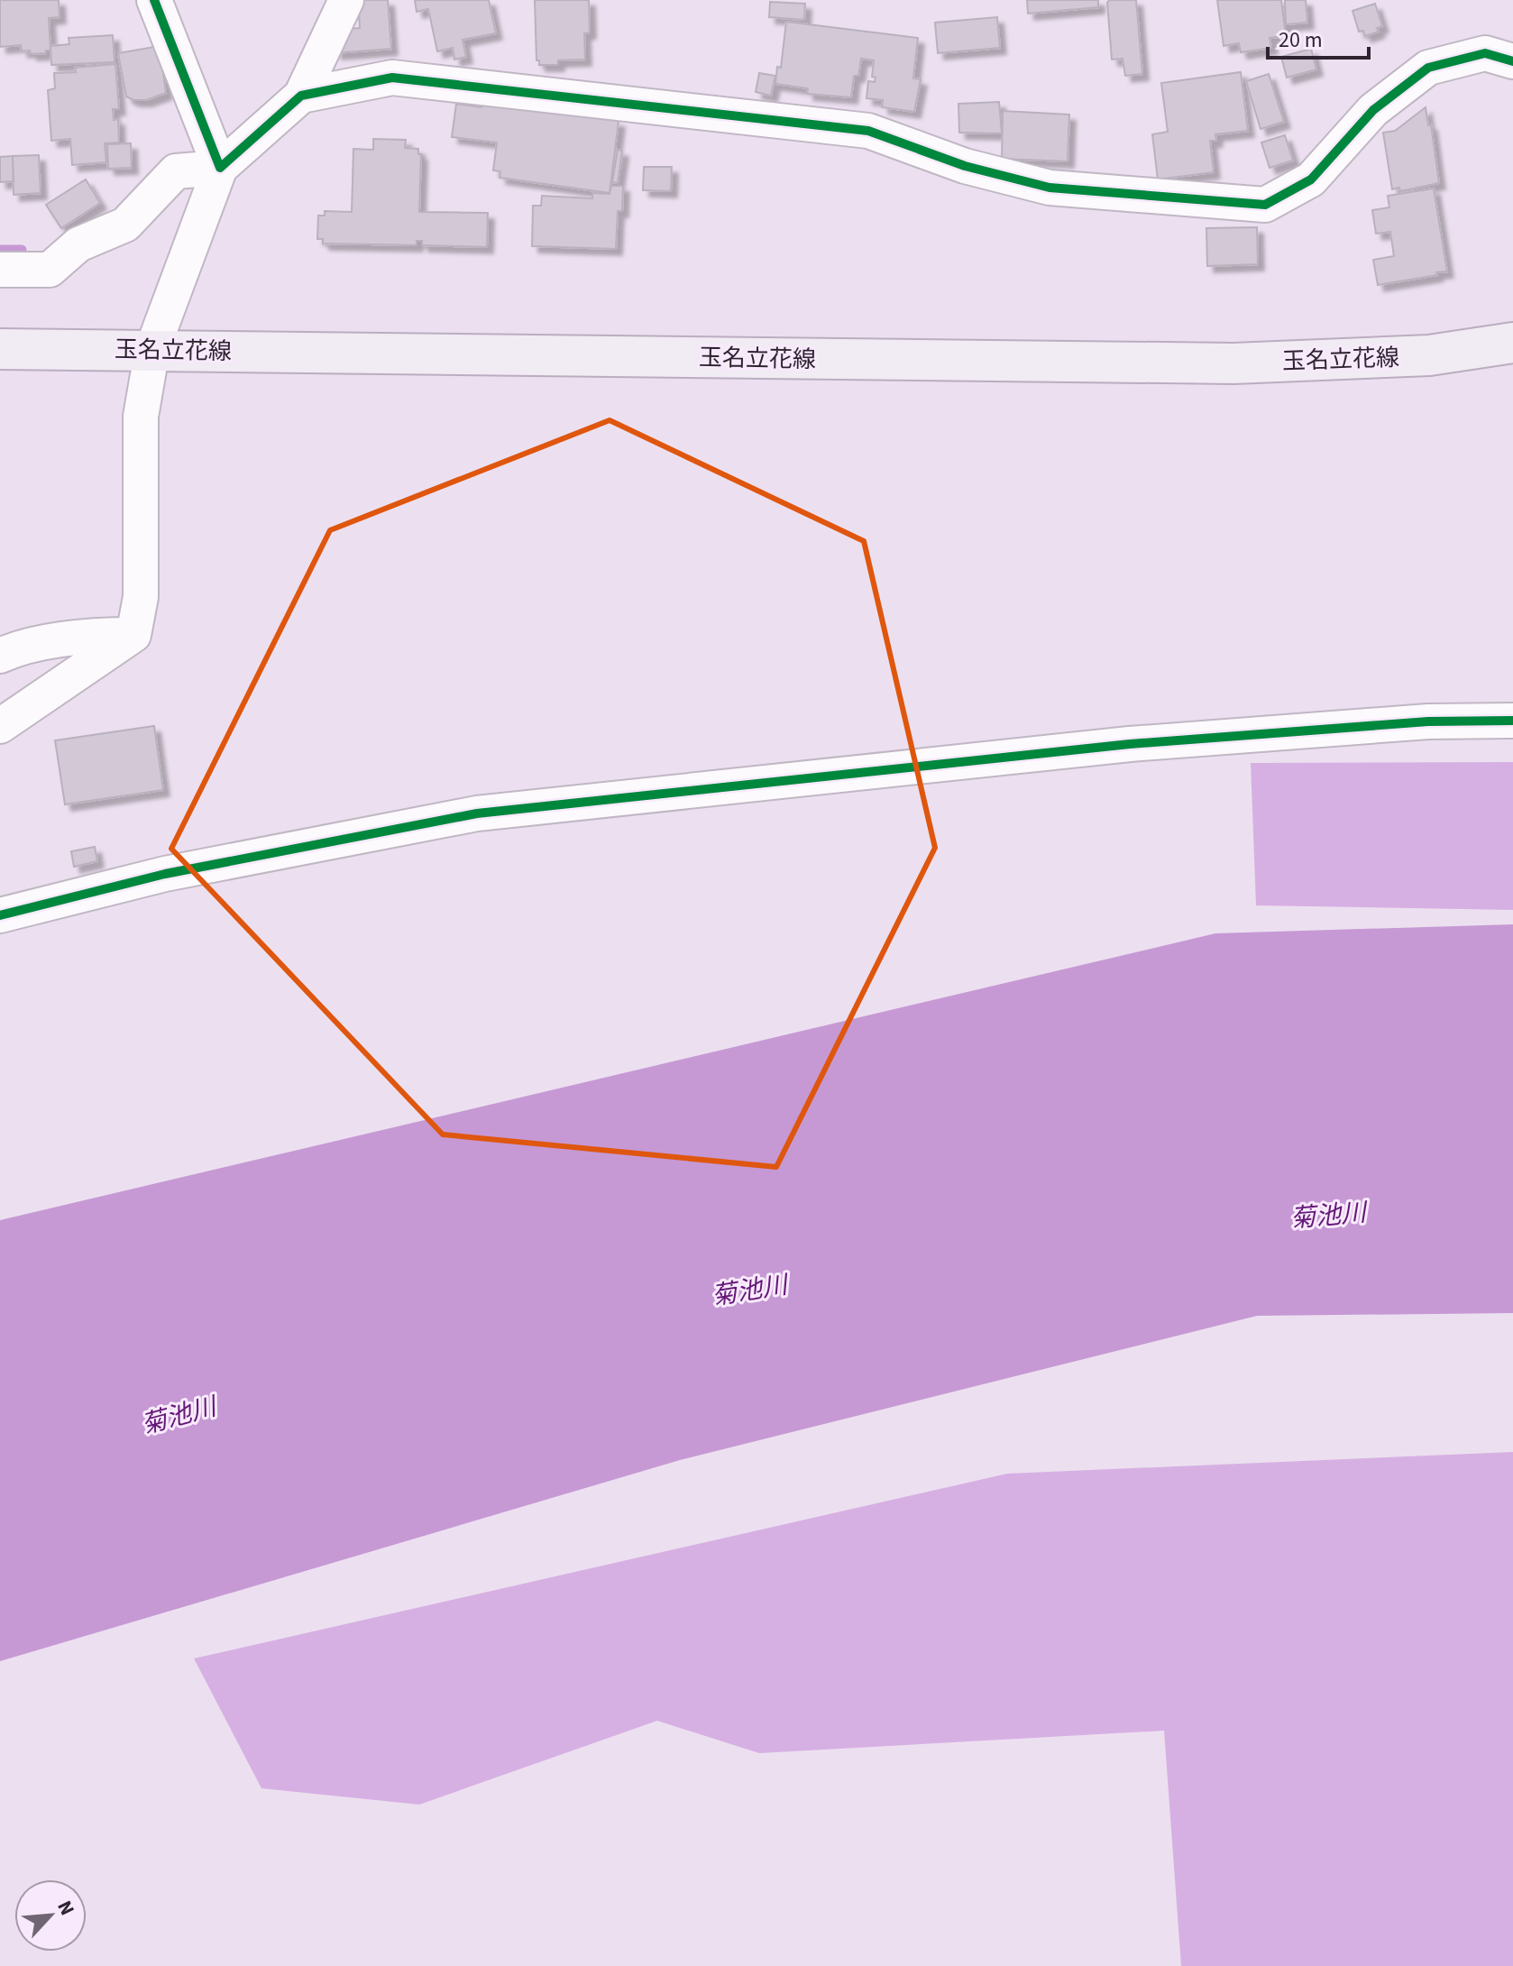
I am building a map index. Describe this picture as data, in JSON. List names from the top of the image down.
{
  "streets": {
    "main road": ["玉名立花線"]
  },
  "water": ["菊池川"],
  "scale_bar": "20 m",
  "north": "top right"
}
